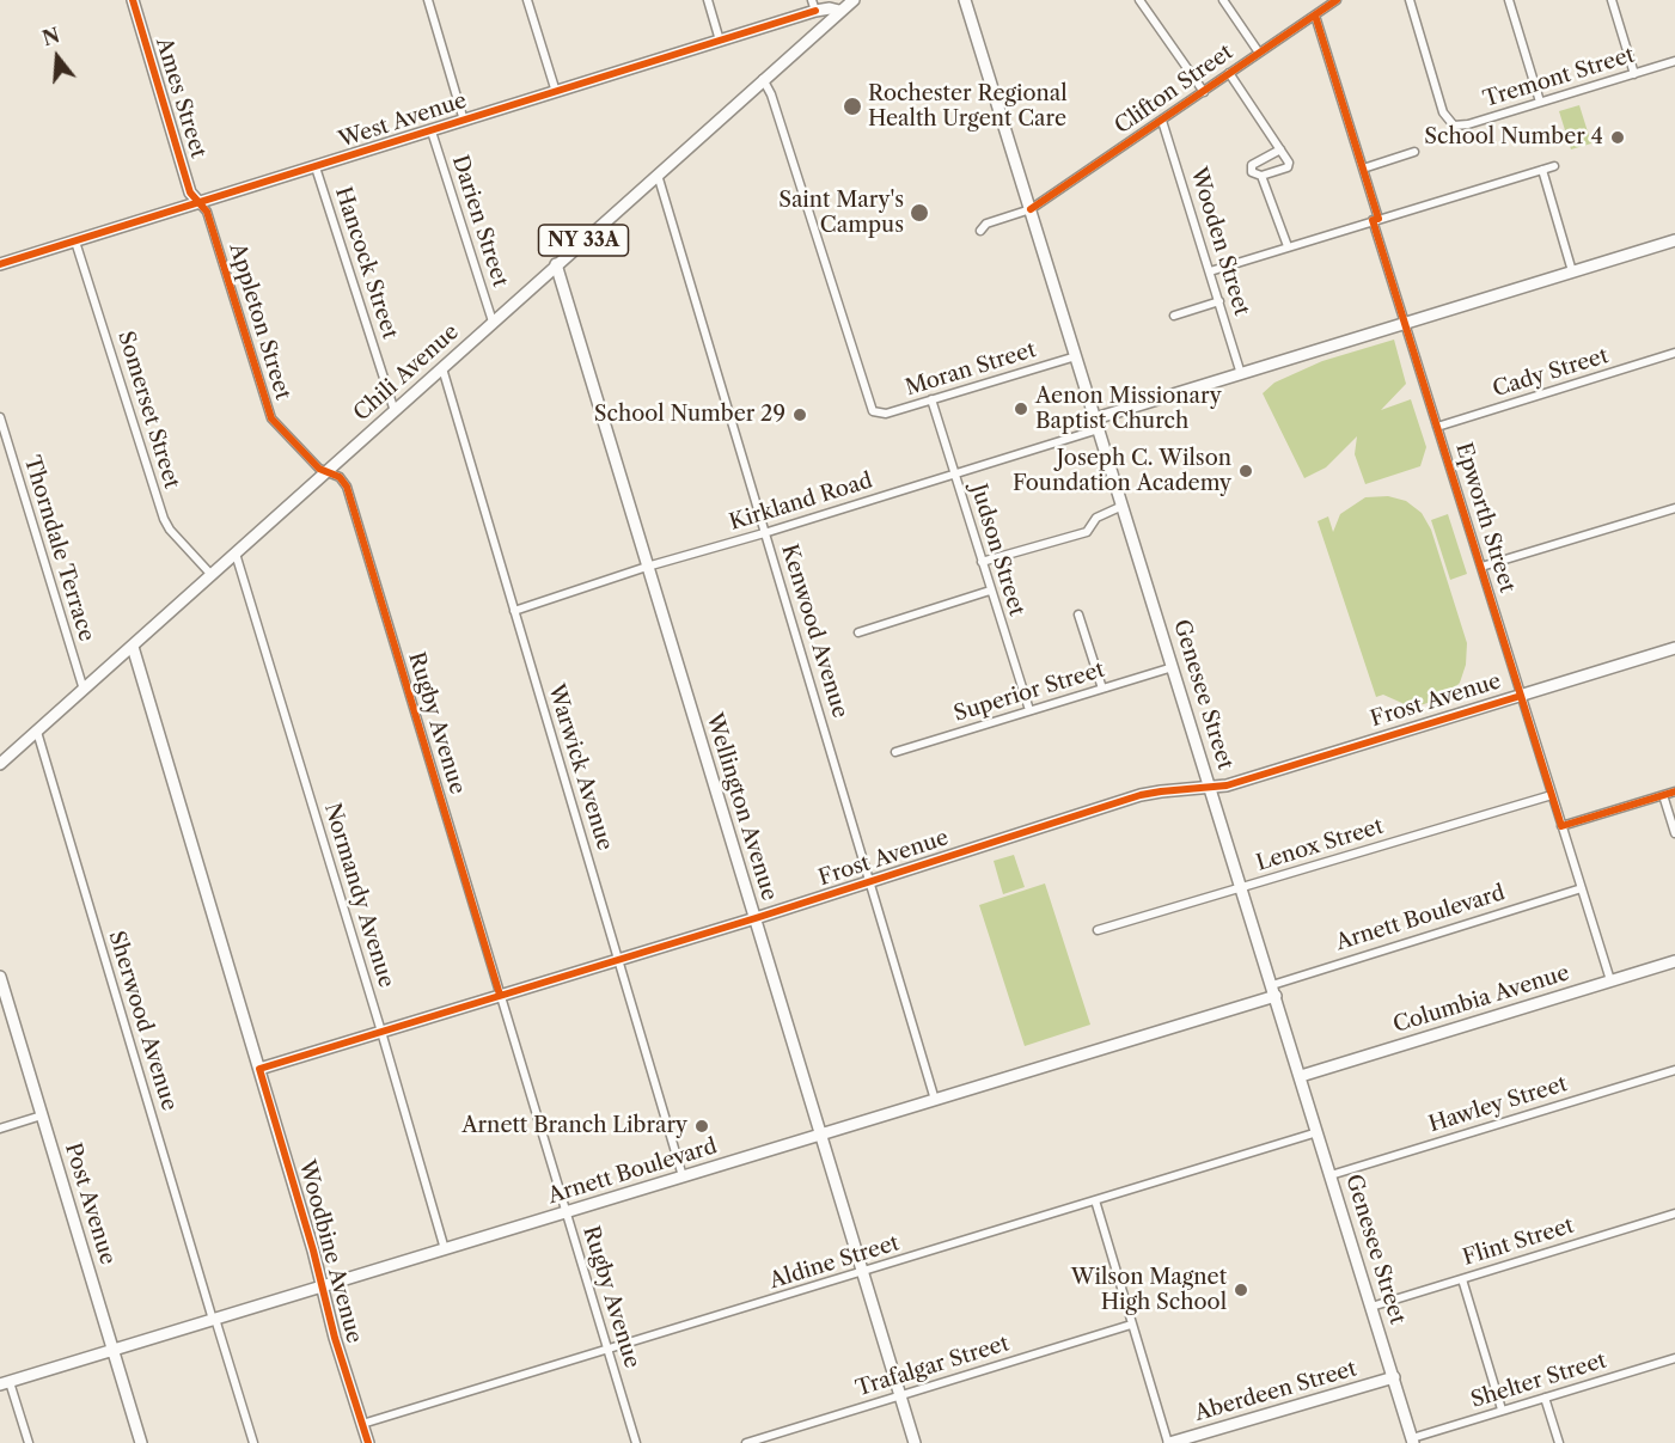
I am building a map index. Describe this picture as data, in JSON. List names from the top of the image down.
{
  "streets": {
    "street": [
      "Tremont Street",
      "Clifton Street",
      "Ames Street",
      "West Avenue",
      "Darien Street",
      "NY 33A",
      "Wooden Street",
      "Hancock Street",
      "Appleton Street",
      "Moran Street",
      "Chili Avenue",
      "Cady Street",
      "Somerset Street",
      "Kirkland Road",
      "Epworth Street",
      "Thorndale Terrace",
      "Judson Street",
      "Kenwood Avenue",
      "Superior Street",
      "Genesee Street",
      "Frost Avenue",
      "Rugby Avenue",
      "Warwick Avenue",
      "Wellington Avenue",
      "Lenox Street",
      "Normandy Avenue",
      "Arnett Boulevard",
      "Columbia Avenue",
      "Sherwood Avenue",
      "Hawley Street",
      "Post Avenue",
      "Flint Street",
      "Woodbine Avenue",
      "Aldine Street",
      "Trafalgar Street",
      "Shelter Street",
      "Aberdeen Street"
    ]
  },
  "crossings": [
    ["Clifton Street", "Wooden Street"],
    ["Clifton Street", "Epworth Street"],
    ["Clifton Street", "Genesee Street"],
    ["Ames Street", "West Avenue"],
    ["Ames Street", "Appleton Street"],
    ["West Avenue", "Darien Street"],
    ["West Avenue", "Hancock Street"],
    ["West Avenue", "Appleton Street"],
    ["West Avenue", "Chili Avenue"],
    ["West Avenue", "Somerset Street"],
    ["Darien Street", "Chili Avenue"],
    ["Hancock Street", "Chili Avenue"],
    ["Appleton Street", "Chili Avenue"],
    ["Appleton Street", "Rugby Avenue"],
    ["Moran Street", "Chili Avenue"],
    ["Moran Street", "Judson Street"],
    ["Moran Street", "Genesee Street"],
    ["Chili Avenue", "Somerset Street"],
    ["Chili Avenue", "Thorndale Terrace"],
    ["Chili Avenue", "Kenwood Avenue"],
    ["Chili Avenue", "Rugby Avenue"],
    ["Chili Avenue", "Warwick Avenue"],
    ["Chili Avenue", "Wellington Avenue"],
    ["Chili Avenue", "Normandy Avenue"],
    ["Chili Avenue", "Sherwood Avenue"],
    ["Chili Avenue", "Woodbine Avenue"],
    ["Cady Street", "Epworth Street"],
    ["Kirkland Road", "Judson Street"],
    ["Kirkland Road", "Kenwood Avenue"],
    ["Kirkland Road", "Genesee Street"],
    ["Kirkland Road", "Warwick Avenue"],
    ["Kirkland Road", "Wellington Avenue"],
    ["Epworth Street", "Frost Avenue"],
    ["Epworth Street", "Lenox Street"],
    ["Epworth Street", "Arnett Boulevard"],
    ["Epworth Street", "Columbia Avenue"],
    ["Judson Street", "Superior Street"],
    ["Kenwood Avenue", "Frost Avenue"],
    ["Kenwood Avenue", "Arnett Boulevard"],
    ["Superior Street", "Genesee Street"],
    ["Genesee Street", "Frost Avenue"],
    ["Genesee Street", "Lenox Street"],
    ["Genesee Street", "Arnett Boulevard"],
    ["Genesee Street", "Columbia Avenue"],
    ["Genesee Street", "Hawley Street"],
    ["Genesee Street", "Flint Street"],
    ["Genesee Street", "Aldine Street"],
    ["Genesee Street", "Shelter Street"],
    ["Genesee Street", "Aberdeen Street"],
    ["Frost Avenue", "Rugby Avenue"],
    ["Frost Avenue", "Warwick Avenue"],
    ["Frost Avenue", "Wellington Avenue"],
    ["Frost Avenue", "Normandy Avenue"],
    ["Frost Avenue", "Woodbine Avenue"],
    ["Rugby Avenue", "Arnett Boulevard"],
    ["Rugby Avenue", "Aldine Street"],
    ["Warwick Avenue", "Arnett Boulevard"],
    ["Wellington Avenue", "Arnett Boulevard"],
    ["Wellington Avenue", "Aldine Street"],
    ["Wellington Avenue", "Trafalgar Street"],
    ["Normandy Avenue", "Arnett Boulevard"],
    ["Arnett Boulevard", "Sherwood Avenue"],
    ["Arnett Boulevard", "Post Avenue"],
    ["Arnett Boulevard", "Woodbine Avenue"],
    ["Woodbine Avenue", "Aldine Street"]
  ],
  "places": [
    "Rochester Regional Health Urgent Care",
    "School Number 4",
    "Saint Mary's Campus",
    "Aenon Missionary Baptist Church",
    "School Number 29",
    "Joseph C. Wilson Foundation Academy",
    "Arnett Branch Library",
    "Wilson Magnet High School"
  ],
  "north": "top"
}
